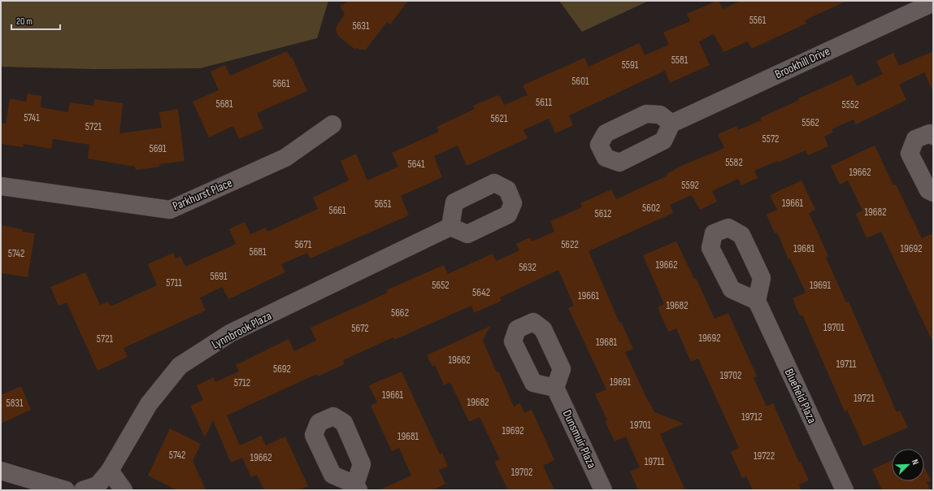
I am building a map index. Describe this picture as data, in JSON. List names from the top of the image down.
{
  "streets": {
    "street": [
      "Brookhill Drive",
      "Parkhurst Place",
      "Lynnbrook Plaza",
      "Bluefield Plaza",
      "Dunsmuir Plaza"
    ]
  },
  "house_numbers": [
    "5561",
    "5631",
    "5581",
    "5591",
    "5601",
    "5661",
    "5611",
    "5681",
    "5552",
    "5741",
    "5621",
    "5562",
    "5721",
    "5572",
    "5691",
    "5582",
    "5641",
    "19662",
    "5592",
    "19661",
    "5651",
    "5602",
    "5661",
    "19682",
    "5612",
    "5671",
    "5622",
    "19681",
    "19692",
    "5681",
    "5742",
    "19662",
    "5632",
    "5691",
    "5711",
    "5652",
    "19691",
    "5642",
    "19661",
    "19682",
    "5662",
    "19701",
    "5672",
    "19692",
    "5721",
    "19681",
    "19662",
    "19711",
    "5692",
    "19702",
    "19691",
    "5712",
    "19661",
    "19721",
    "19682",
    "5831",
    "19712",
    "19701",
    "19692",
    "19681",
    "5742",
    "19722",
    "19662",
    "19711",
    "19702"
  ],
  "scale_bar": "20 m",
  "north": "top right"
}
